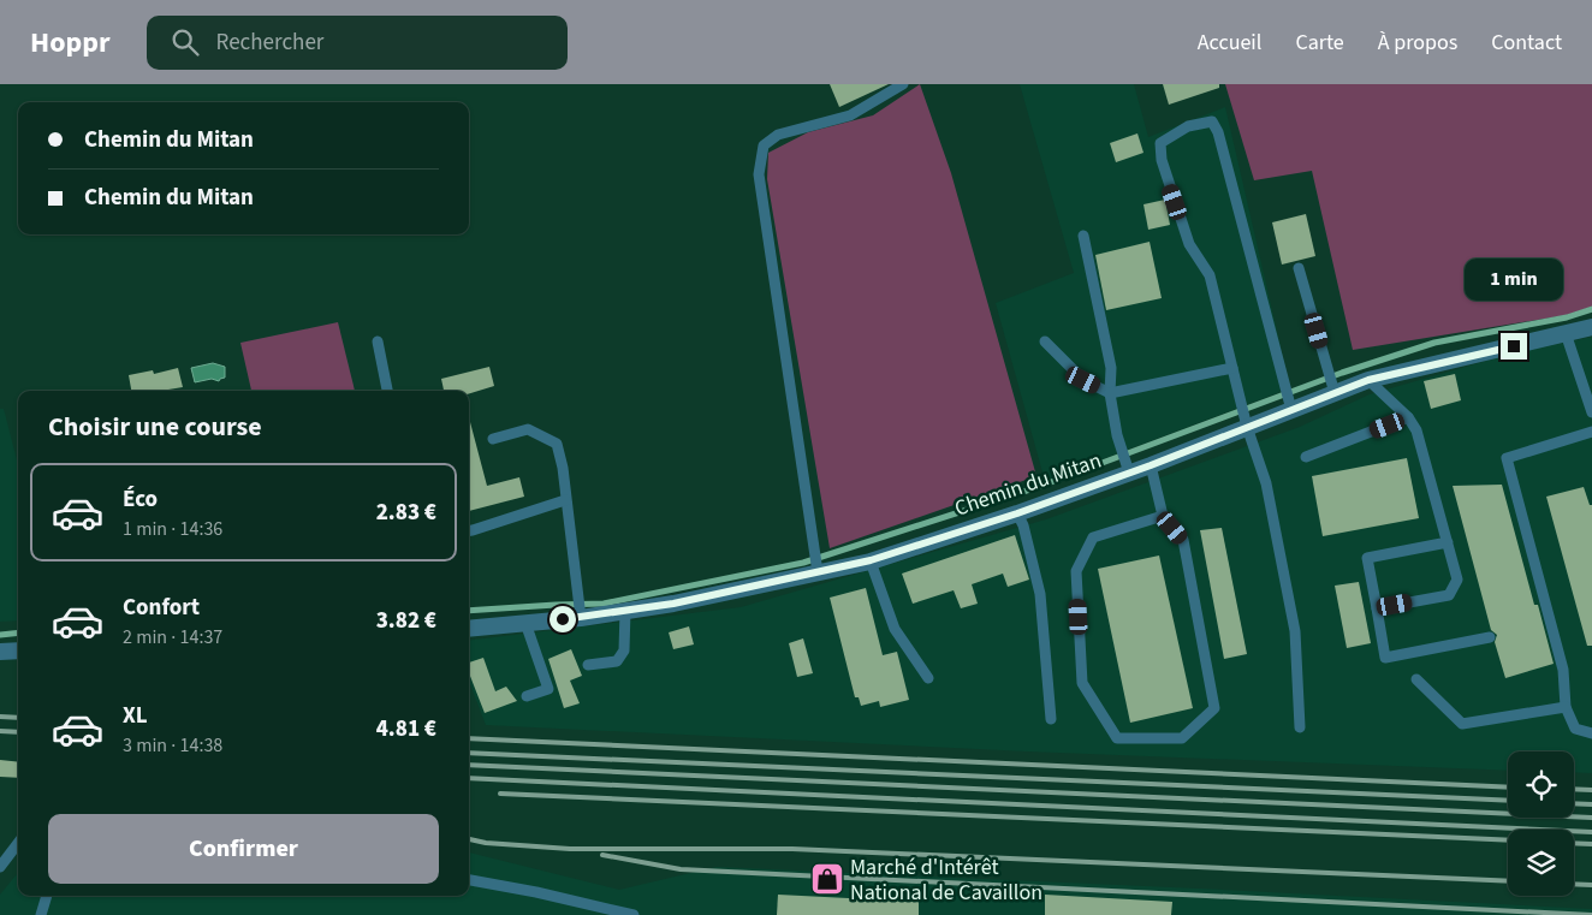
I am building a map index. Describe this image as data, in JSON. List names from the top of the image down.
{
  "streets": {
    "street": ["Chemin du Mitan"]
  },
  "places": {
    "shop": ["Marché d'Intérêt National de Cavaillon"]
  },
  "page": {
    "header": "Hoppr",
    "search": "Rechercher",
    "nav": [
      "Accueil",
      "Carte",
      "À propos",
      "Contact"
    ],
    "banner": ["Chemin du Mitan", "Chemin du Mitan"],
    "bubble": "1 min",
    "heading": "Choisir une course",
    "list": [
      {
        "name": "Éco",
        "note": "1 min · 14:36",
        "value": "2.83 €"
      },
      {
        "name": "Confort",
        "note": "2 min · 14:37",
        "value": "3.82 €"
      },
      {
        "name": "XL",
        "note": "3 min · 14:38",
        "value": "4.81 €"
      }
    ],
    "buttons": "Confirmer"
  }
}
